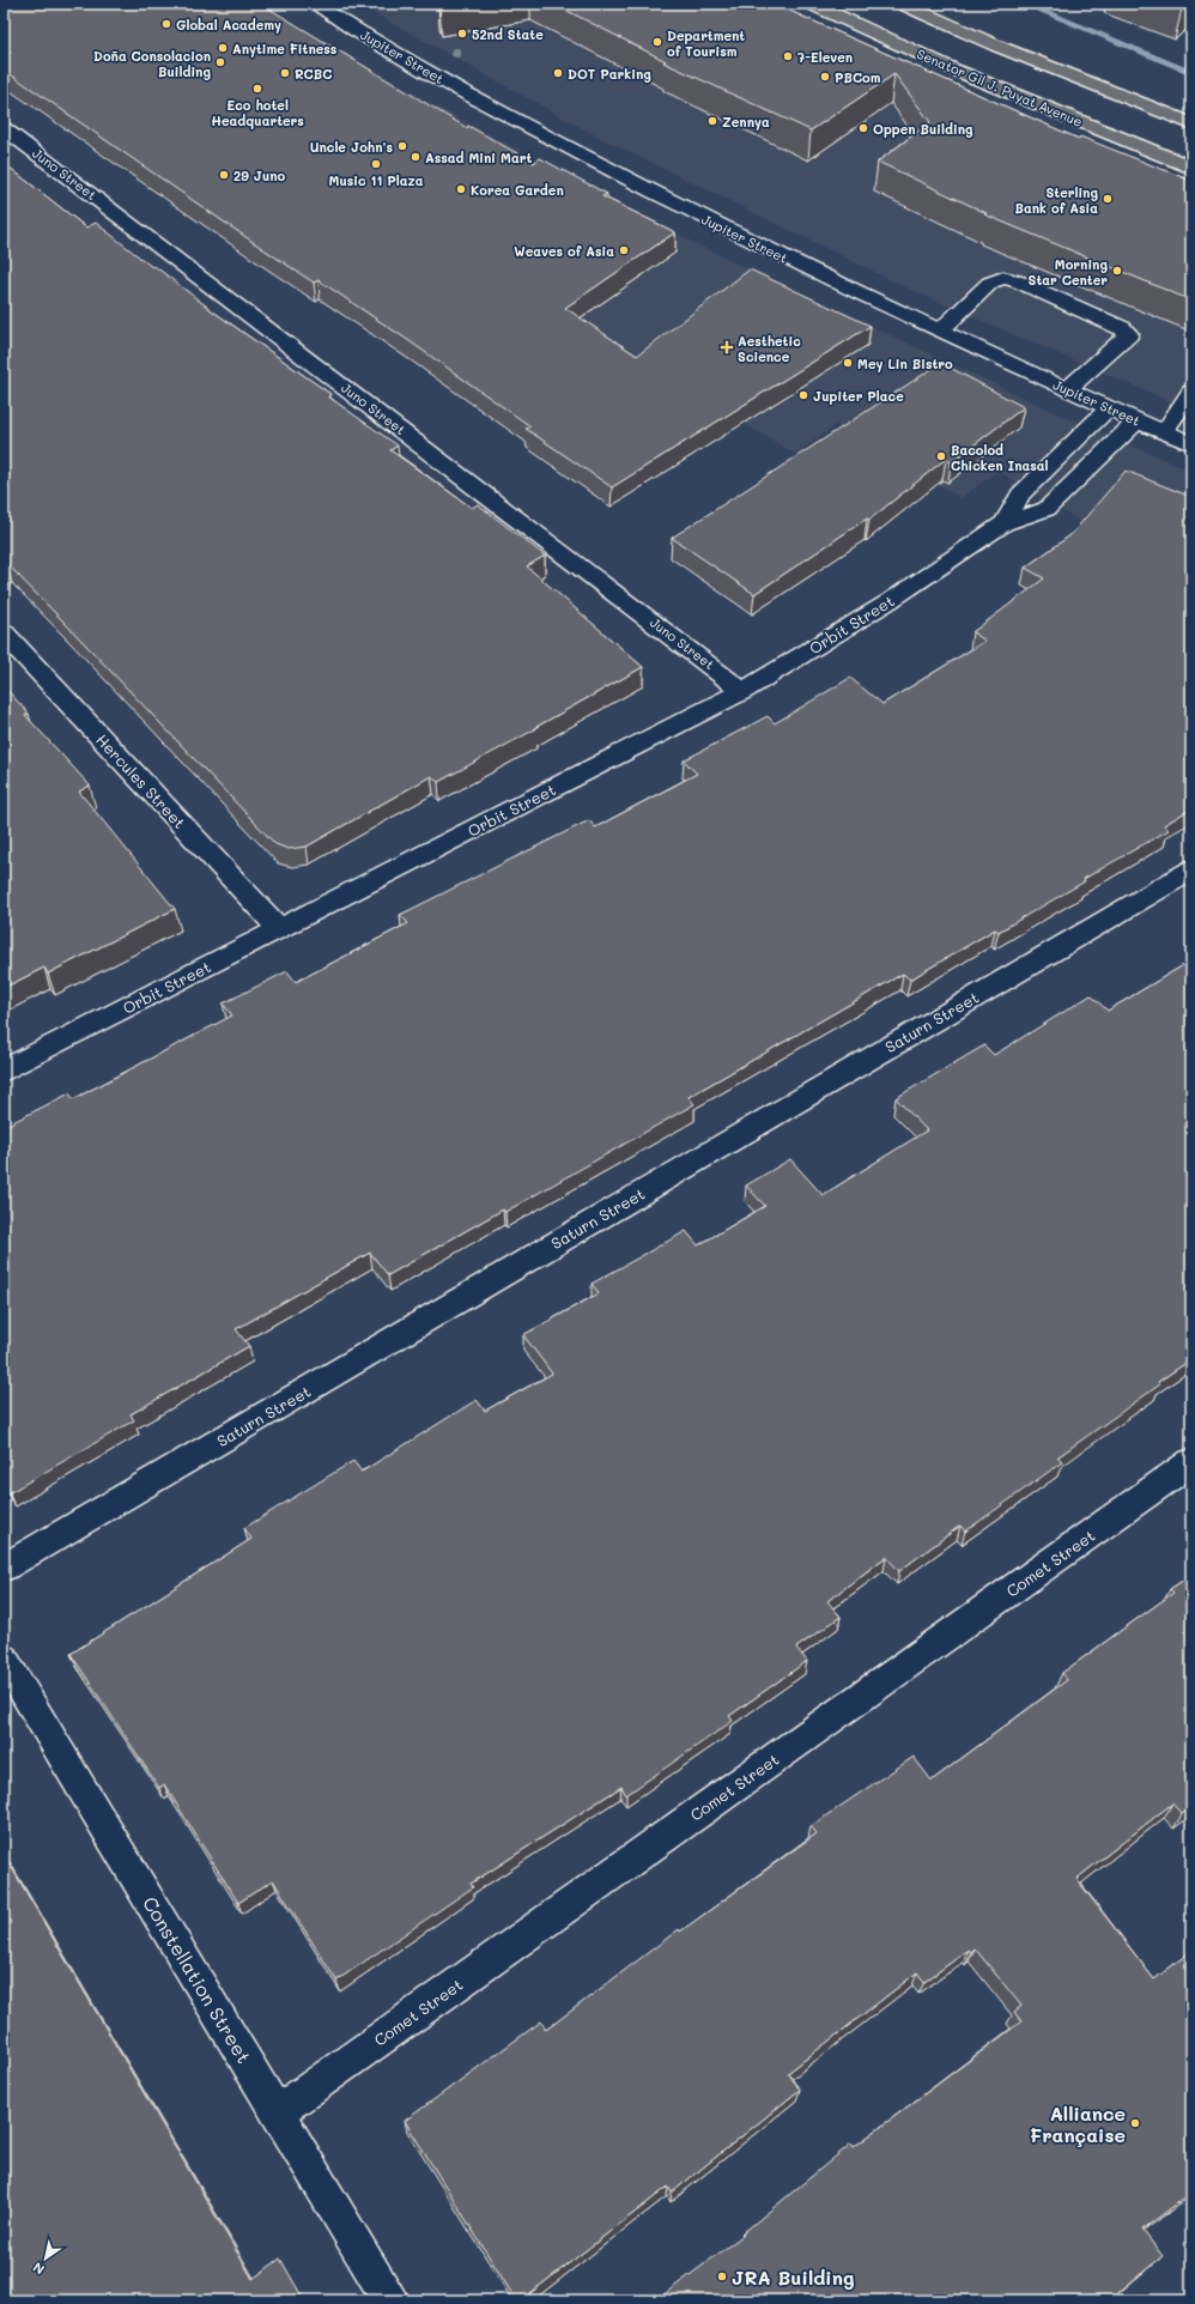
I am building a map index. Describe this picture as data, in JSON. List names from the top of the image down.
{
  "streets": {
    "main road": ["Senator Gil J. Puyat Avenue"],
    "street": [
      "Jupiter Street",
      "Juno Street",
      "Orbit Street",
      "Hercules Street",
      "Saturn Street",
      "Comet Street",
      "Constellation Street"
    ]
  },
  "crossings": [
    ["Jupiter Street", "Orbit Street"],
    ["Juno Street", "Orbit Street"],
    ["Orbit Street", "Hercules Street"],
    ["Comet Street", "Constellation Street"]
  ],
  "places": {
    "other": [
      "Global Academy",
      "52nd State",
      "Department of Tourism",
      "Anytime Fitness",
      "7-Eleven",
      "Doña Consolacion Building",
      "RCBC",
      "DOT Parking",
      "PBCom",
      "Eco hotel Headquarters",
      "Zennya",
      "Oppen Building",
      "Uncle John's",
      "Assad Mini Mart",
      "Music 11 Plaza",
      "29 Juno",
      "Korea Garden",
      "Sterling Bank of Asia",
      "Weaves of Asia",
      "Morning Star Center",
      "Mey Lin Bistro",
      "Jupiter Place",
      "Bacolod Chicken Inasal",
      "Alliance Française",
      "JRA Building"
    ],
    "health": ["Aesthetic Science"]
  },
  "north": "bottom left"
}
